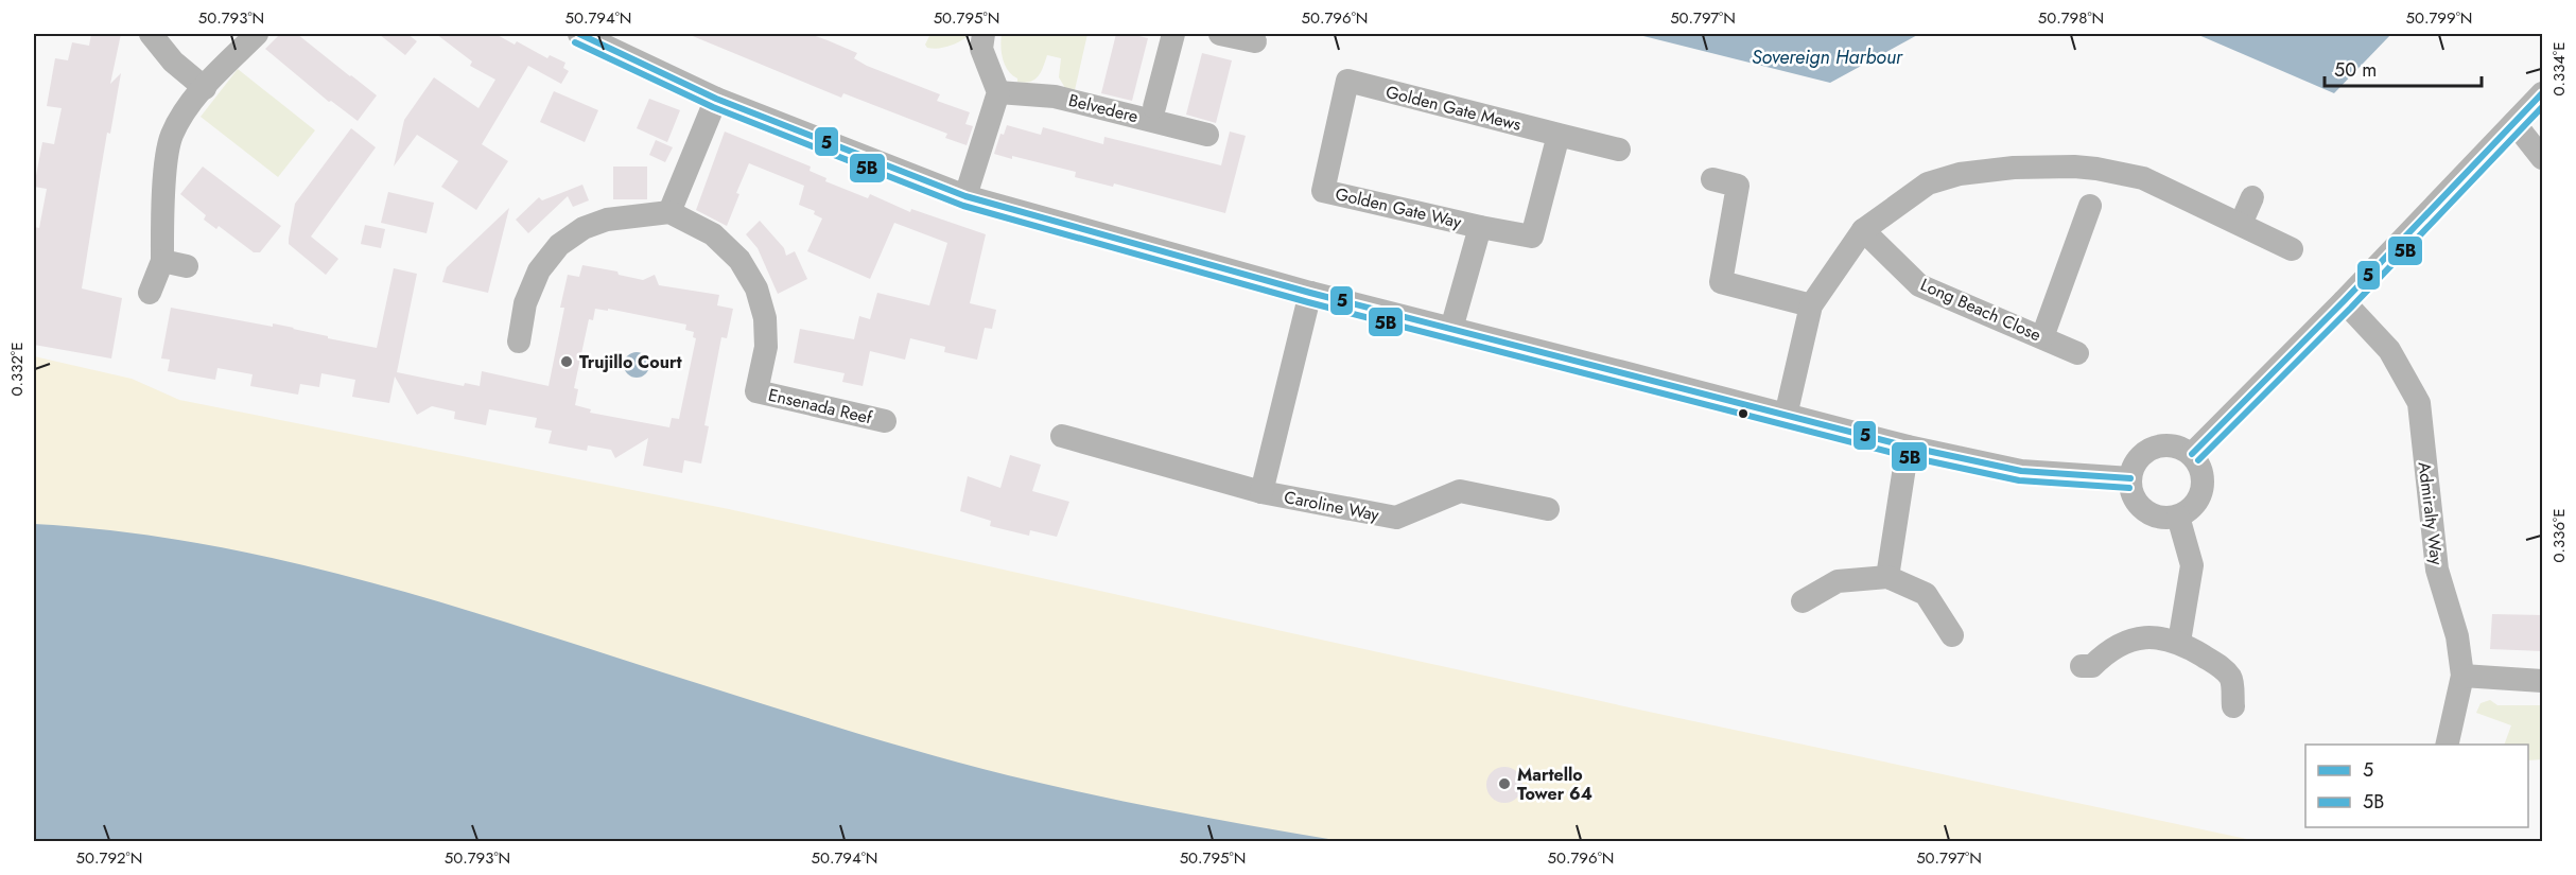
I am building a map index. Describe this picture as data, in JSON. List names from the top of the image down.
{
  "streets": {
    "street": [
      "Belvedere",
      "Golden Gate Mews",
      "Golden Gate Way",
      "Long Beach Close",
      "Ensenada Reef",
      "Caroline Way",
      "Admiralty Way"
    ]
  },
  "crossings": [
    ["Golden Gate Mews", "Golden Gate Way"]
  ],
  "water": ["Sovereign Harbour"],
  "places": ["Trujillo Court", "Martello Tower 64"],
  "lines": ["transit line 5", "transit line 5B"],
  "legend": ["5", "5B"],
  "scale_bar": "50 m",
  "coordinates": [
    "50.793°N",
    "50.794°N",
    "50.795°N",
    "50.796°N",
    "50.797°N",
    "50.798°N",
    "50.799°N",
    "0.334°E",
    "0.332°E",
    "0.336°E",
    "50.792°N"
  ]
}
